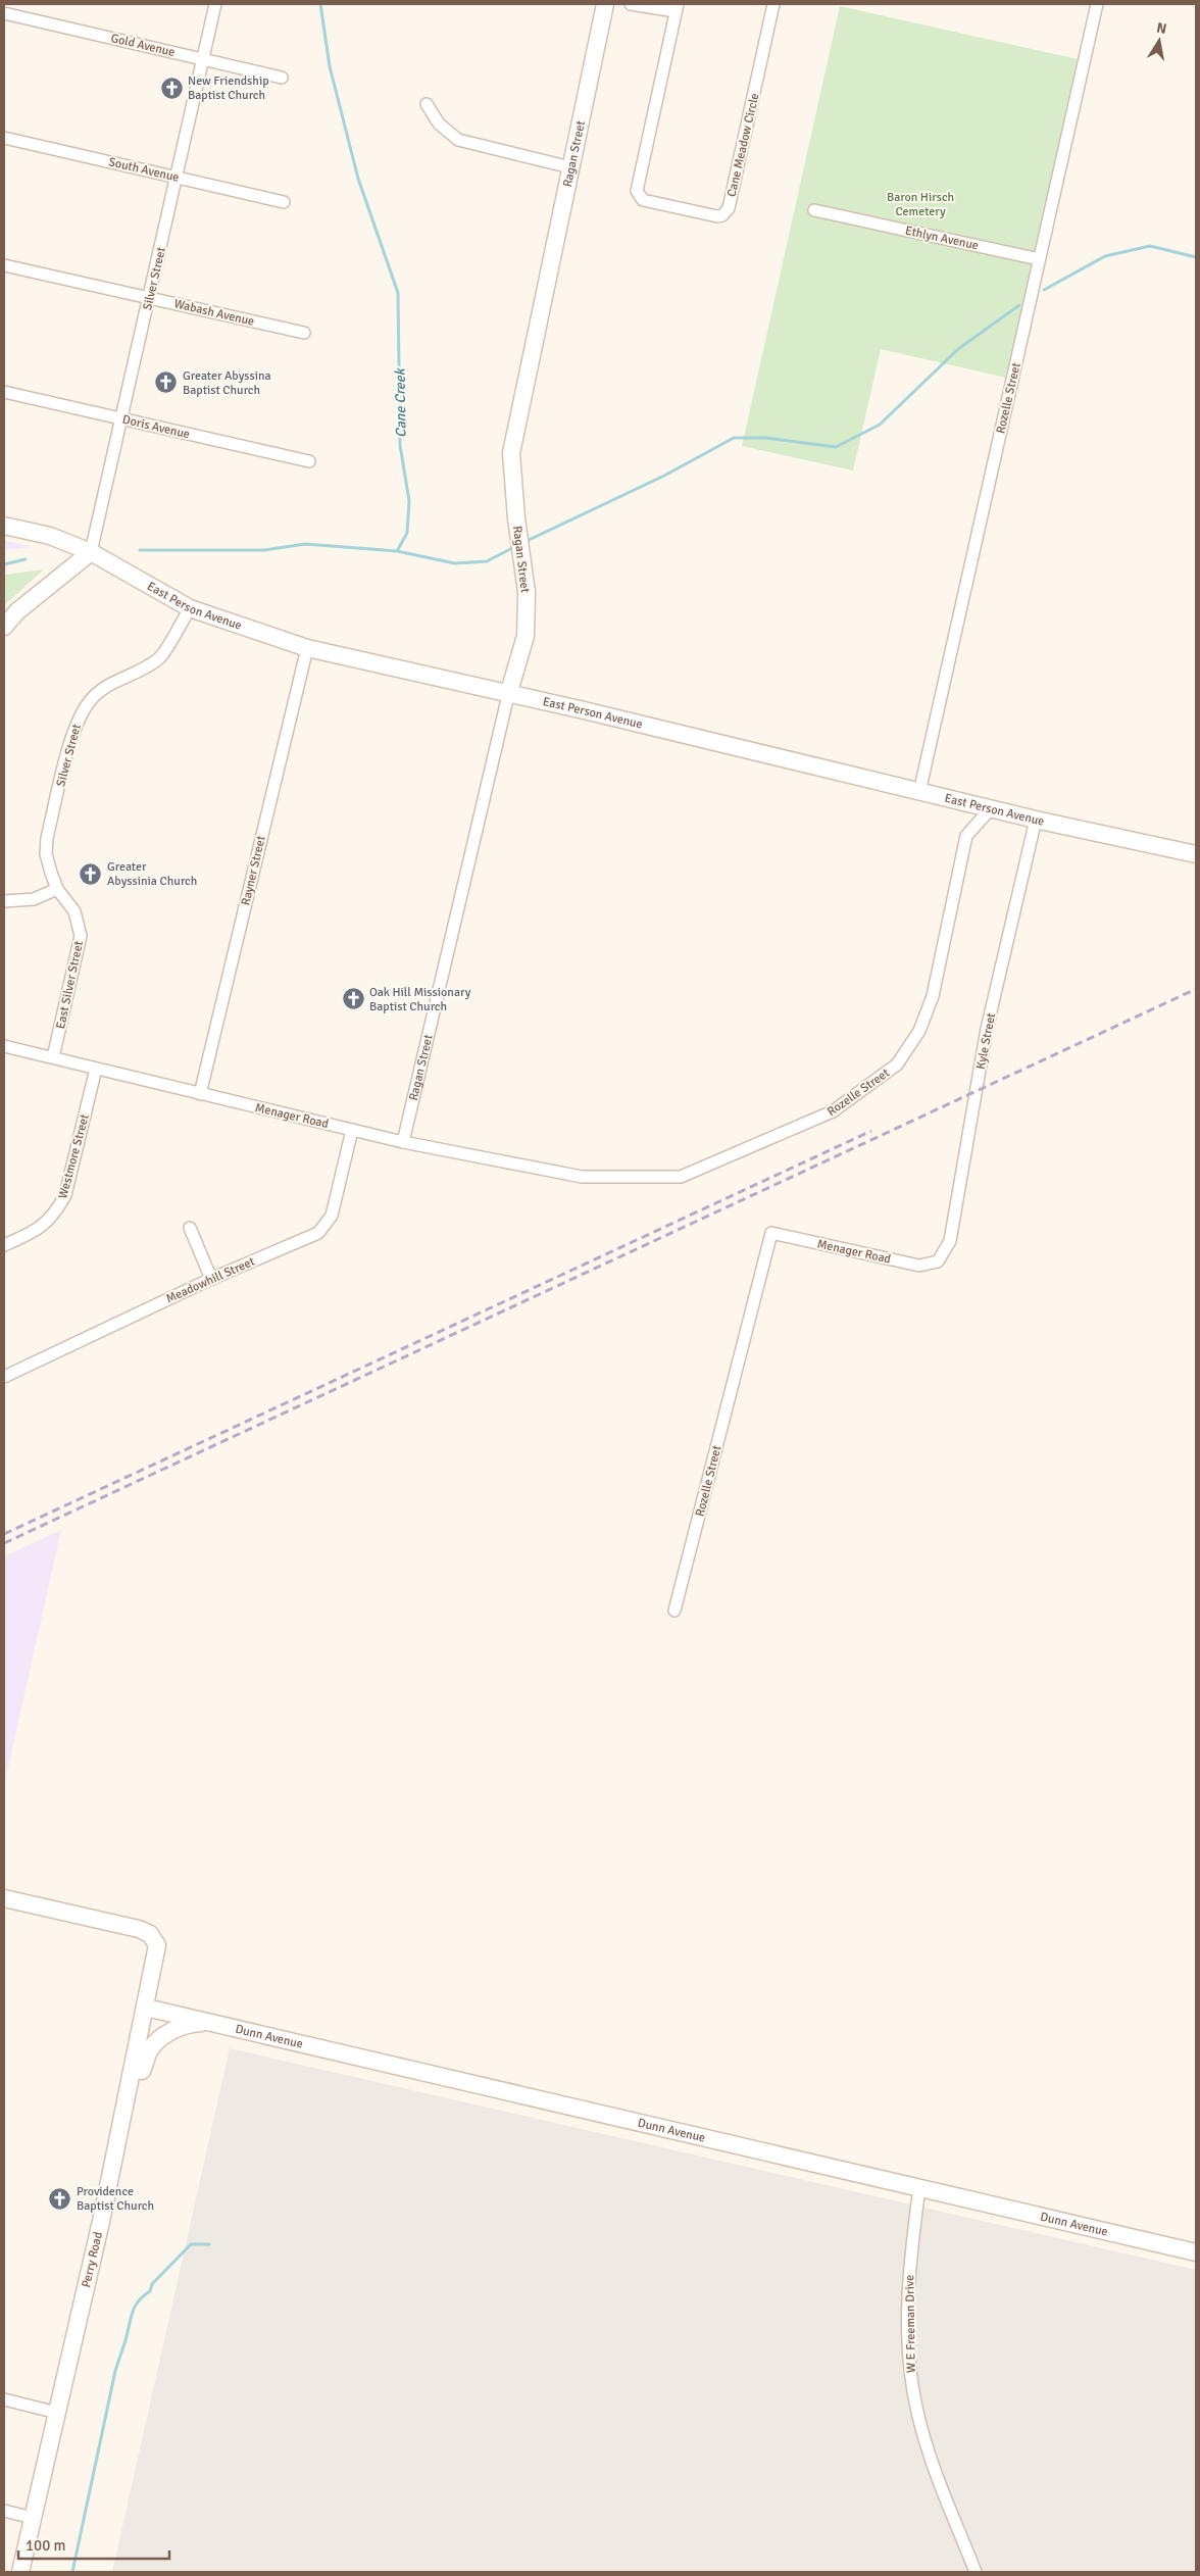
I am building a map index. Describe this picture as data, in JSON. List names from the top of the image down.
{
  "streets": {
    "main road": [
      "Ragan Street",
      "East Person Avenue",
      "Dunn Avenue",
      "Perry Road"
    ],
    "street": [
      "Gold Avenue",
      "Cane Meadow Circle",
      "South Avenue",
      "Ethlyn Avenue",
      "Silver Street",
      "Wabash Avenue",
      "Rozelle Street",
      "Doris Avenue",
      "Rayner Street",
      "East Silver Street",
      "Kyle Street",
      "Menager Road",
      "Westmore Street",
      "Meadowhill Street",
      "W E Freeman Drive"
    ]
  },
  "crossings": [
    ["Gold Avenue", "Silver Street"],
    ["Ragan Street", "East Person Avenue"],
    ["Ragan Street", "Menager Road"],
    ["South Avenue", "Silver Street"],
    ["Ethlyn Avenue", "Rozelle Street"],
    ["Silver Street", "Wabash Avenue"],
    ["Silver Street", "Doris Avenue"],
    ["Silver Street", "East Person Avenue"],
    ["Silver Street", "East Silver Street"],
    ["Rozelle Street", "East Person Avenue"],
    ["Rozelle Street", "Menager Road"],
    ["East Person Avenue", "Rayner Street"],
    ["East Person Avenue", "Kyle Street"],
    ["Rayner Street", "Menager Road"],
    ["East Silver Street", "Menager Road"],
    ["Kyle Street", "Menager Road"],
    ["Menager Road", "Westmore Street"],
    ["Menager Road", "Meadowhill Street"],
    ["Dunn Avenue", "Perry Road"],
    ["Dunn Avenue", "W E Freeman Drive"]
  ],
  "water": ["Cane Creek"],
  "parks": ["Baron Hirsch Cemetery"],
  "places": {
    "church": [
      "New Friendship Baptist Church",
      "Greater Abyssina Baptist Church",
      "Greater Abyssinia Church",
      "Oak Hill Missionary Baptist Church",
      "Providence Baptist Church"
    ]
  },
  "scale_bar": "100 m",
  "north": "top"
}
